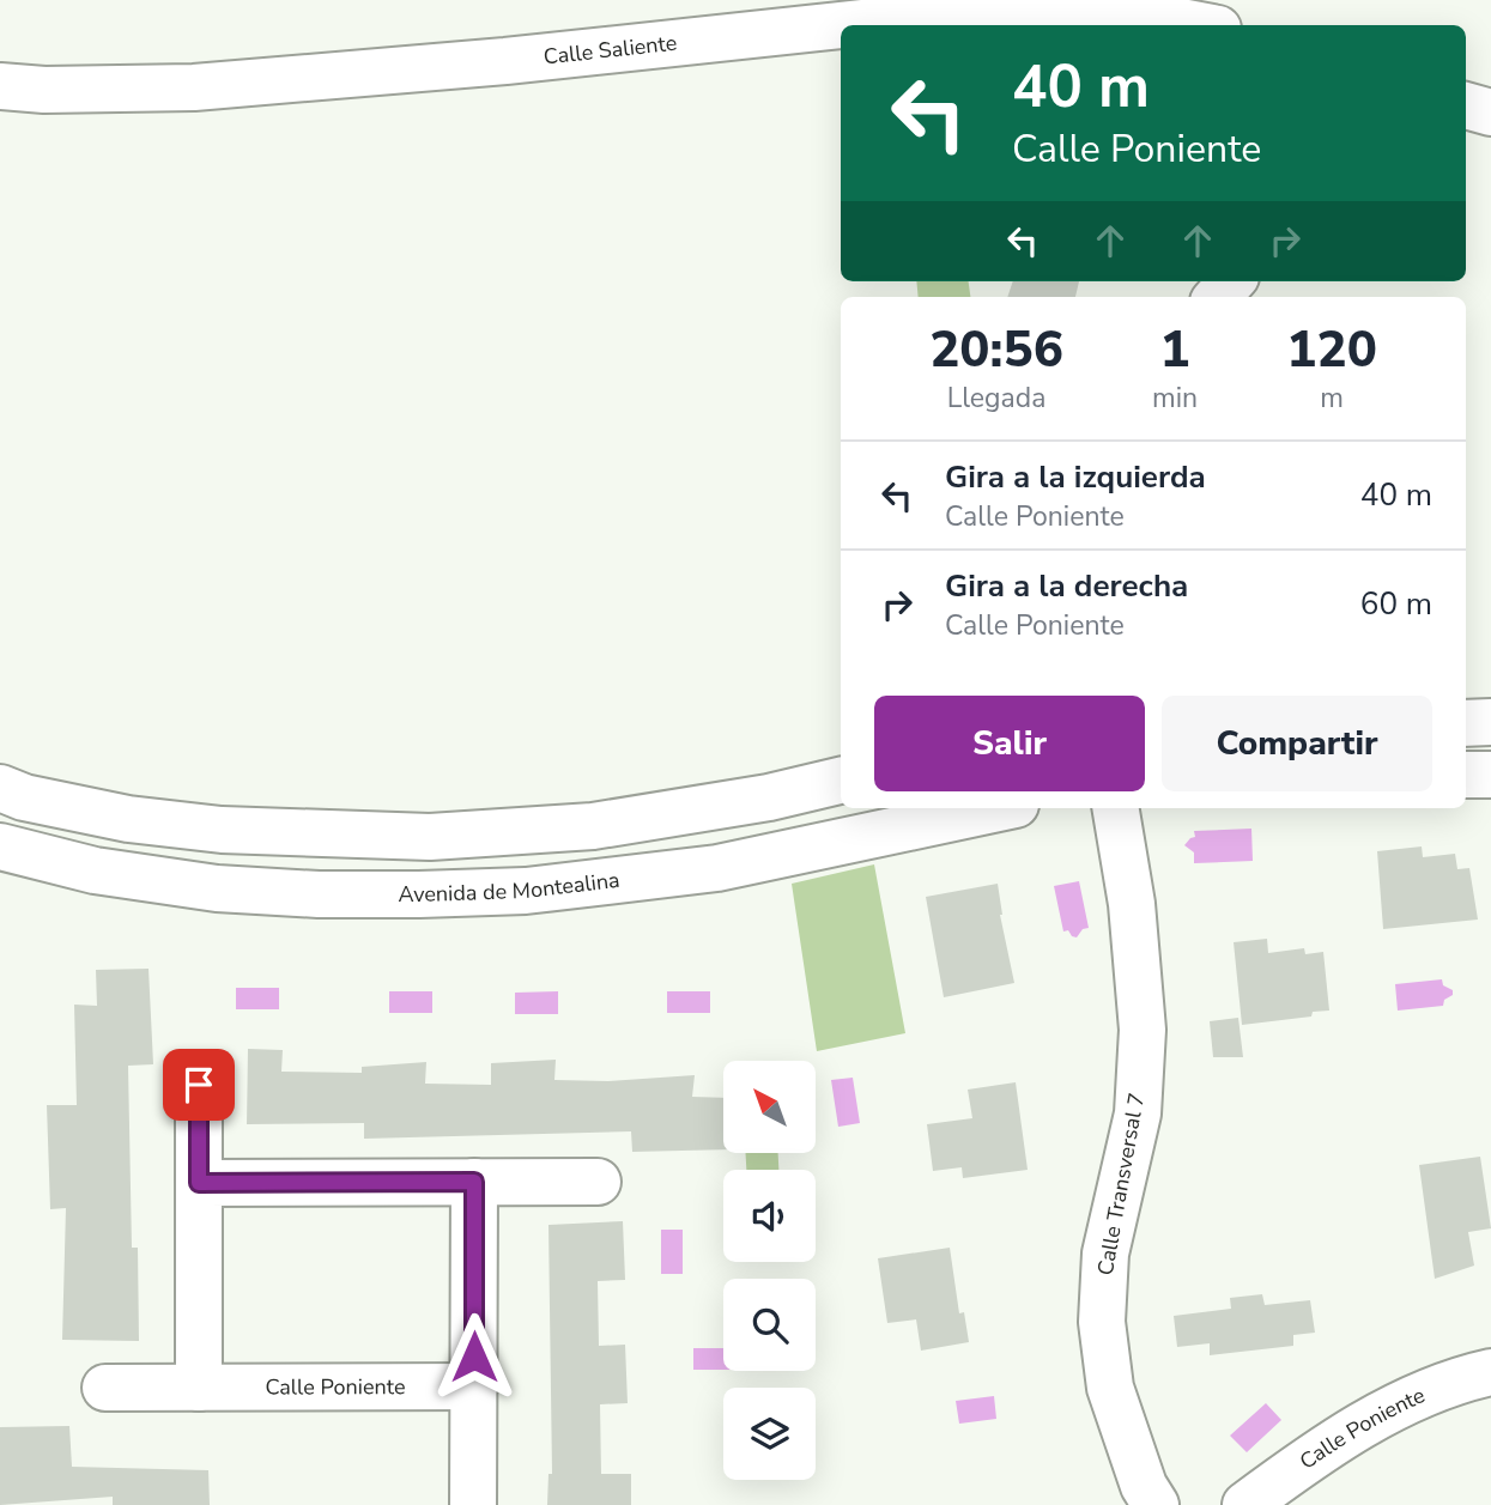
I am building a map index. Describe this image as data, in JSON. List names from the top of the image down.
{
  "streets": {
    "street": [
      "Calle Saliente",
      "Avenida de Montealina",
      "Calle Transversal 7",
      "Calle Poniente"
    ]
  },
  "north": "top left",
  "page": {
    "turn": ["40 m", "Calle Poniente"],
    "eta": [
      "20:56",
      "Llegada",
      "1",
      "min",
      "120",
      "m"
    ],
    "list": [
      {
        "name": "Gira a la izquierda",
        "note": "Calle Poniente",
        "value": "40 m"
      },
      {
        "name": "Gira a la derecha",
        "note": "Calle Poniente",
        "value": "60 m"
      }
    ],
    "buttons": ["Salir", "Compartir"]
  }
}
